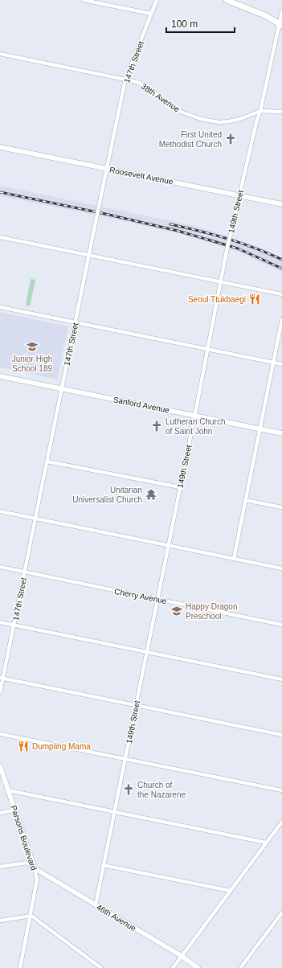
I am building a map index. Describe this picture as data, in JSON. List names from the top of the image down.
{
  "streets": {
    "street": [
      "147th Street",
      "38th Avenue",
      "Roosevelt Avenue",
      "149th Street",
      "Sanford Avenue",
      "Cherry Avenue",
      "Parsons Boulevard",
      "46th Avenue"
    ]
  },
  "crossings": [
    ["147th Street", "38th Avenue"],
    ["147th Street", "Roosevelt Avenue"],
    ["147th Street", "Sanford Avenue"],
    ["147th Street", "Cherry Avenue"],
    ["38th Avenue", "149th Street"],
    ["Roosevelt Avenue", "149th Street"],
    ["149th Street", "Sanford Avenue"],
    ["149th Street", "Cherry Avenue"],
    ["149th Street", "46th Avenue"],
    ["Parsons Boulevard", "46th Avenue"]
  ],
  "places": {
    "church": ["First United Methodist Church", "Lutheran Church of Saint John", "Church of the Nazarene"],
    "restaurant": ["Seoul Ttukbaegi", "Dumpling Mama"],
    "school or university": ["Junior High School 189", "Happy Dragon Preschool"],
    "temple": ["Unitarian Universalist Church"]
  },
  "scale_bar": "100 m"
}
